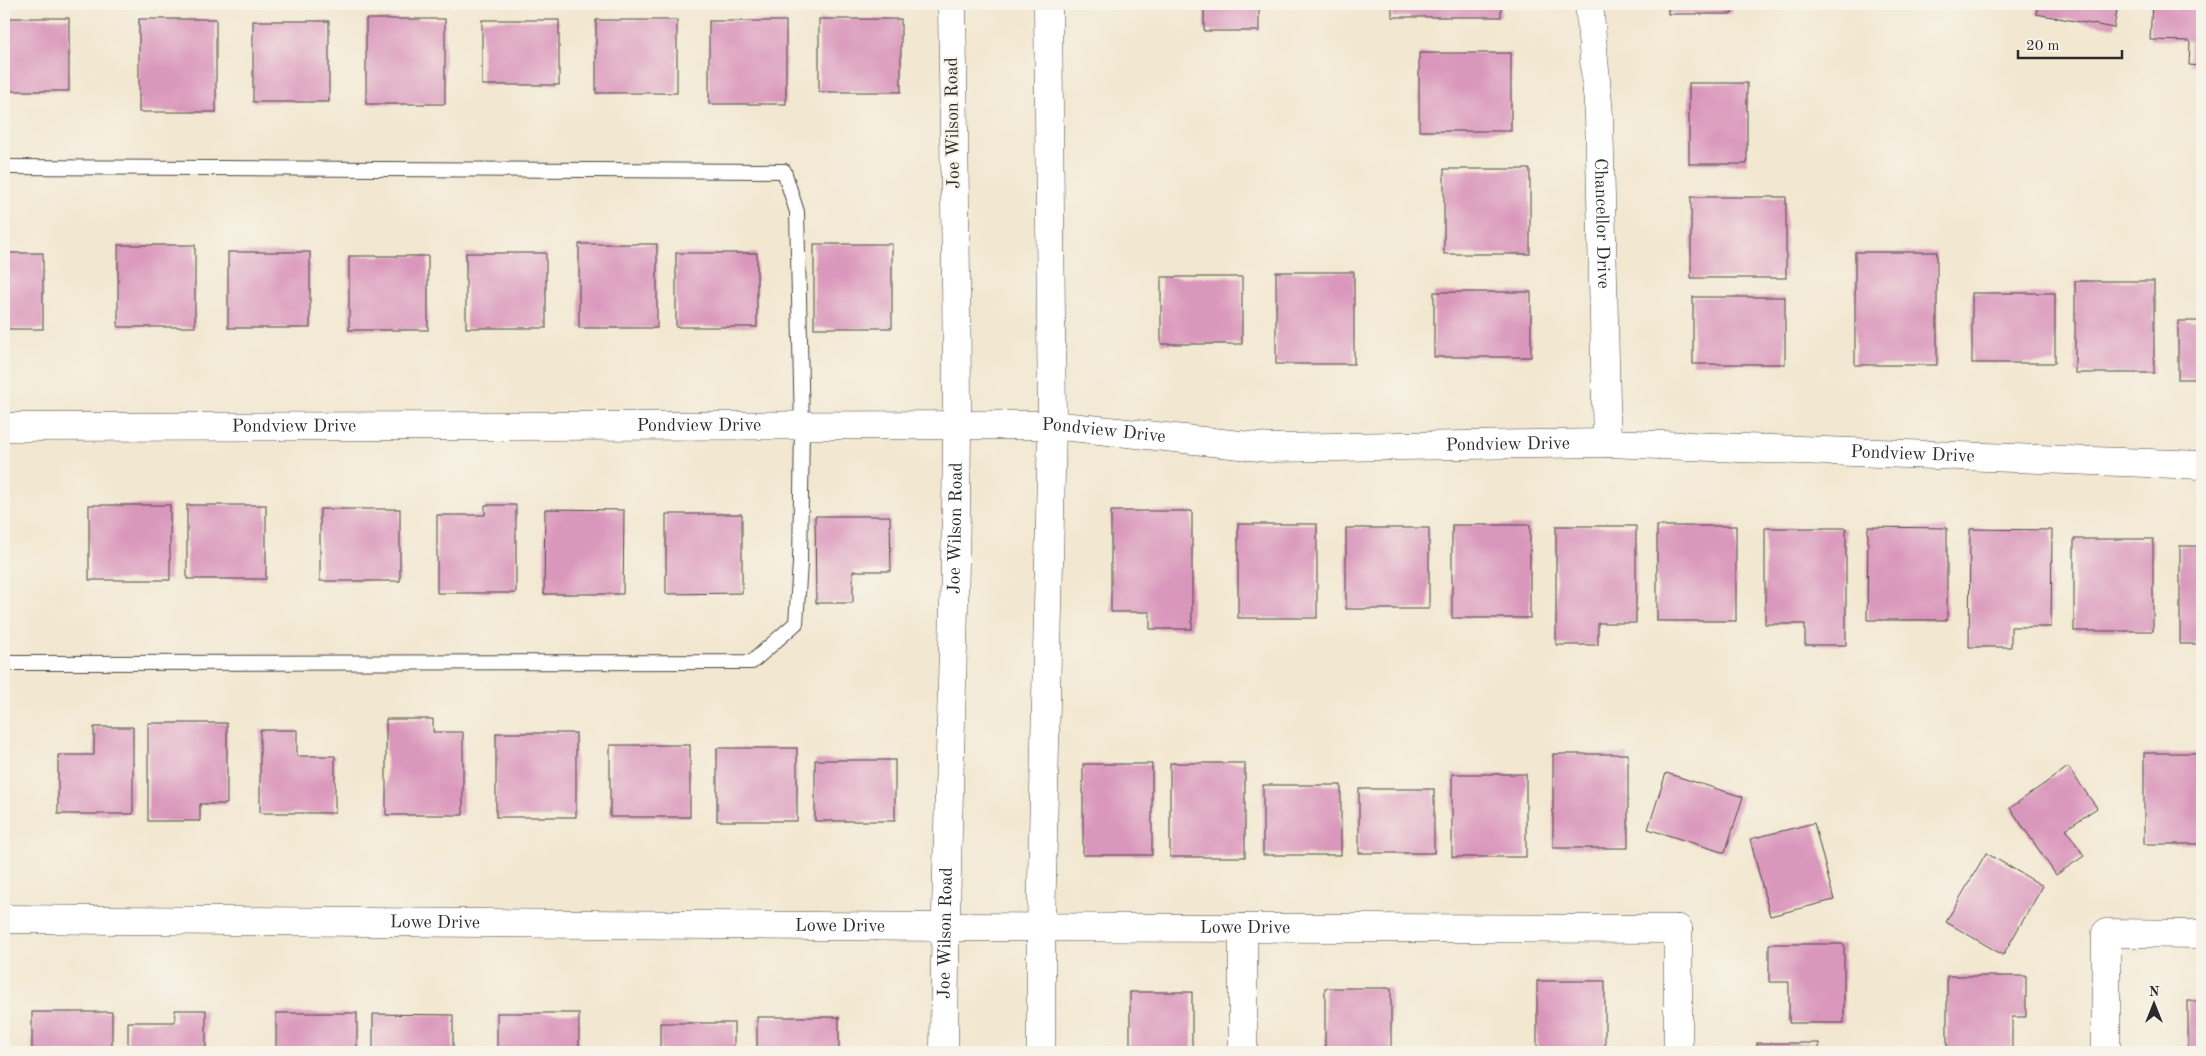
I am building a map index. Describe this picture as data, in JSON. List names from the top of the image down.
{
  "streets": {
    "street": [
      "Joe Wilson Road",
      "Chancellor Drive",
      "Pondview Drive",
      "Lowe Drive"
    ]
  },
  "crossings": [
    ["Joe Wilson Road", "Pondview Drive"],
    ["Joe Wilson Road", "Lowe Drive"],
    ["Chancellor Drive", "Pondview Drive"]
  ],
  "scale_bar": "20 m",
  "north": "top"
}
